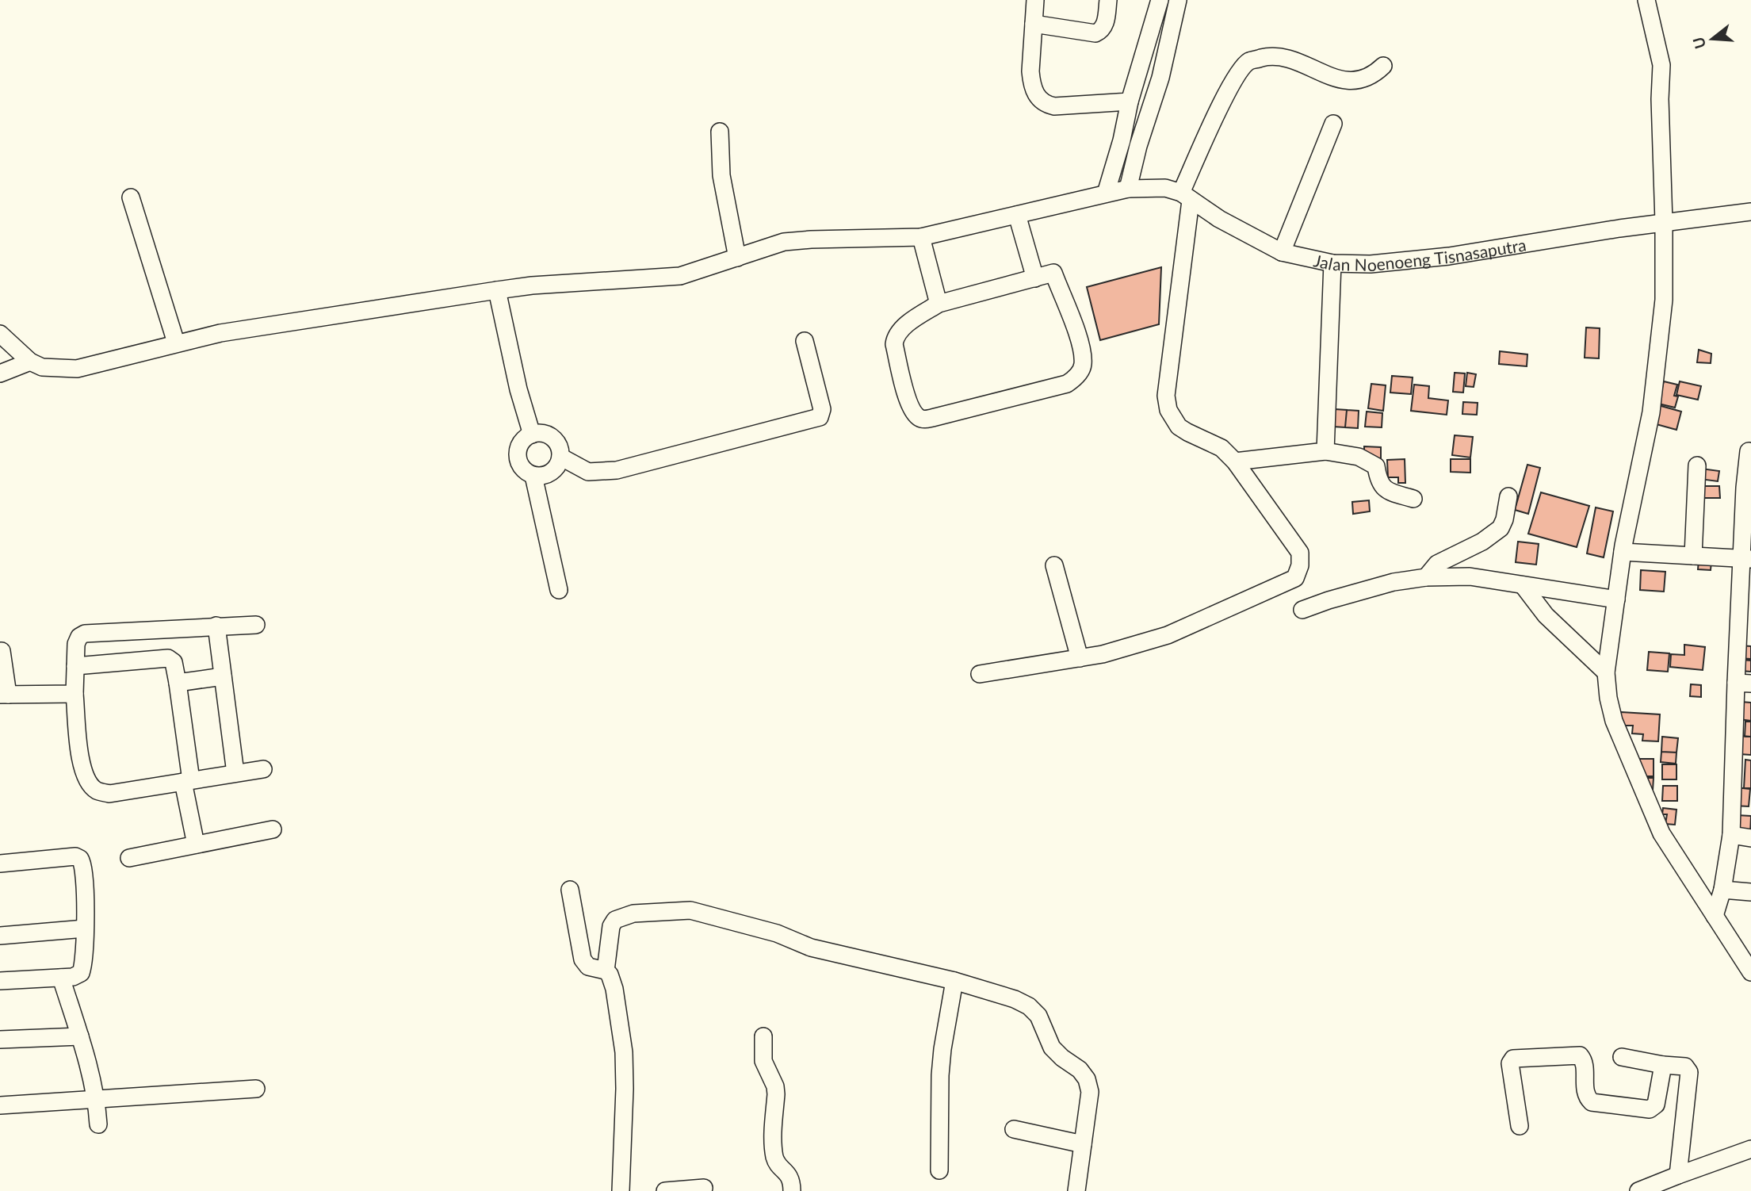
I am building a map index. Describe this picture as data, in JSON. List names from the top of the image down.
{
  "streets": {
    "street": ["Jalan Noenoeng Tisnasaputra"]
  },
  "north": "left"
}
